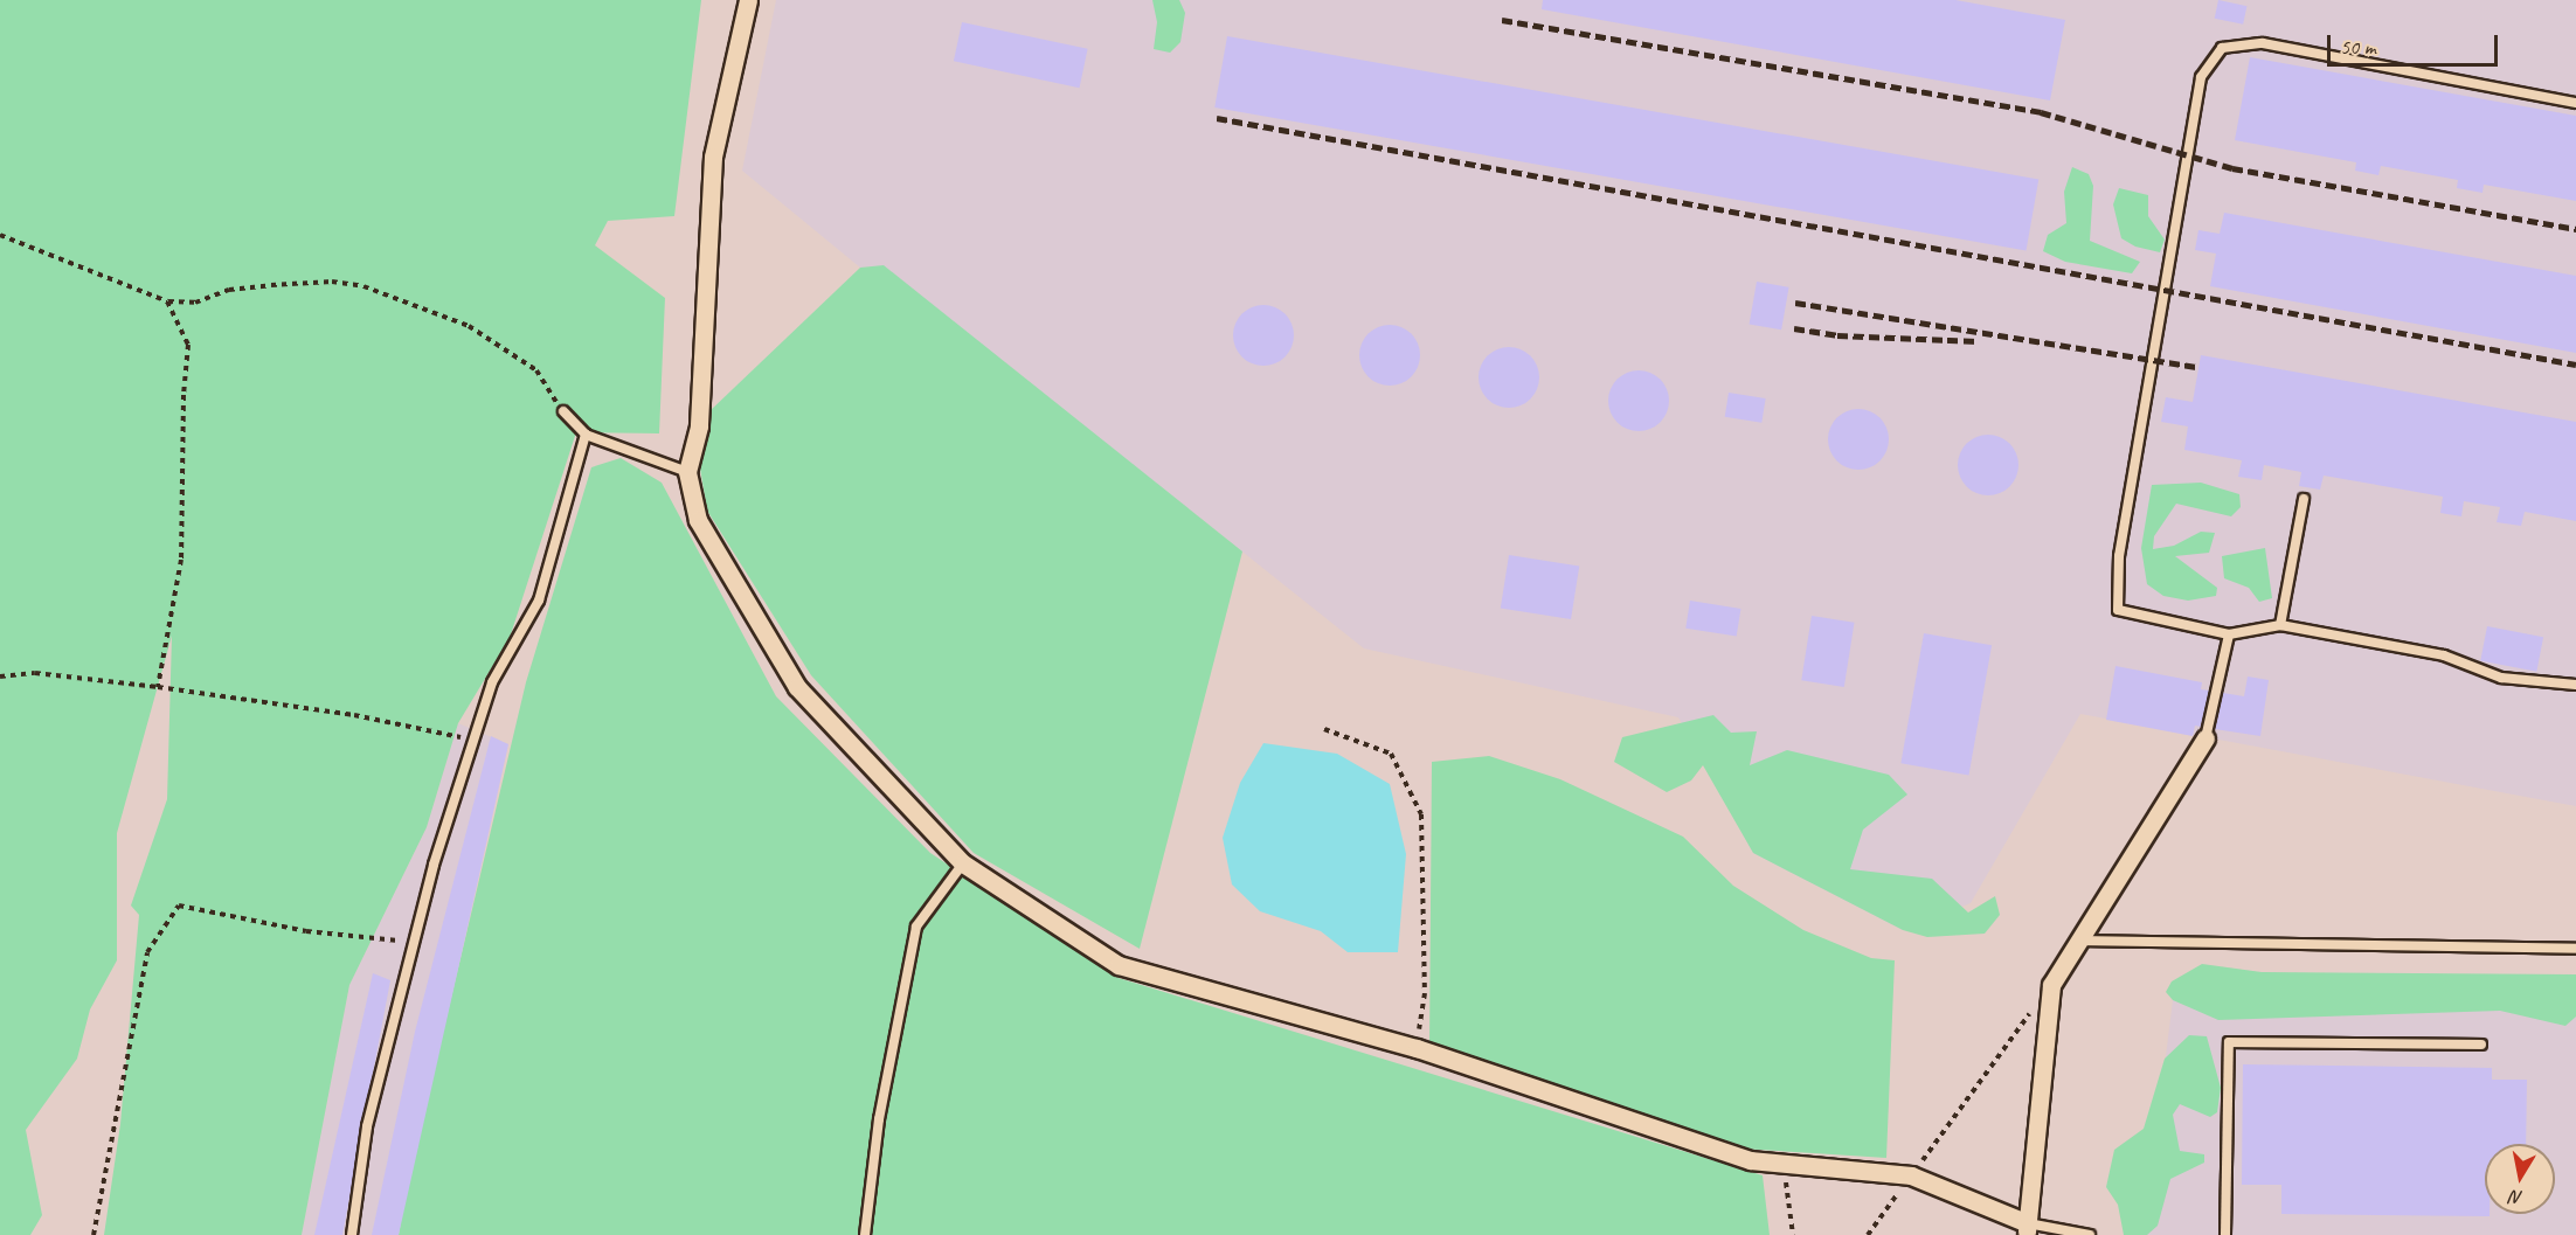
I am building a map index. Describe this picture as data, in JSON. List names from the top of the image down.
{
  "scale_bar": "50 m",
  "north": "bottom"
}
